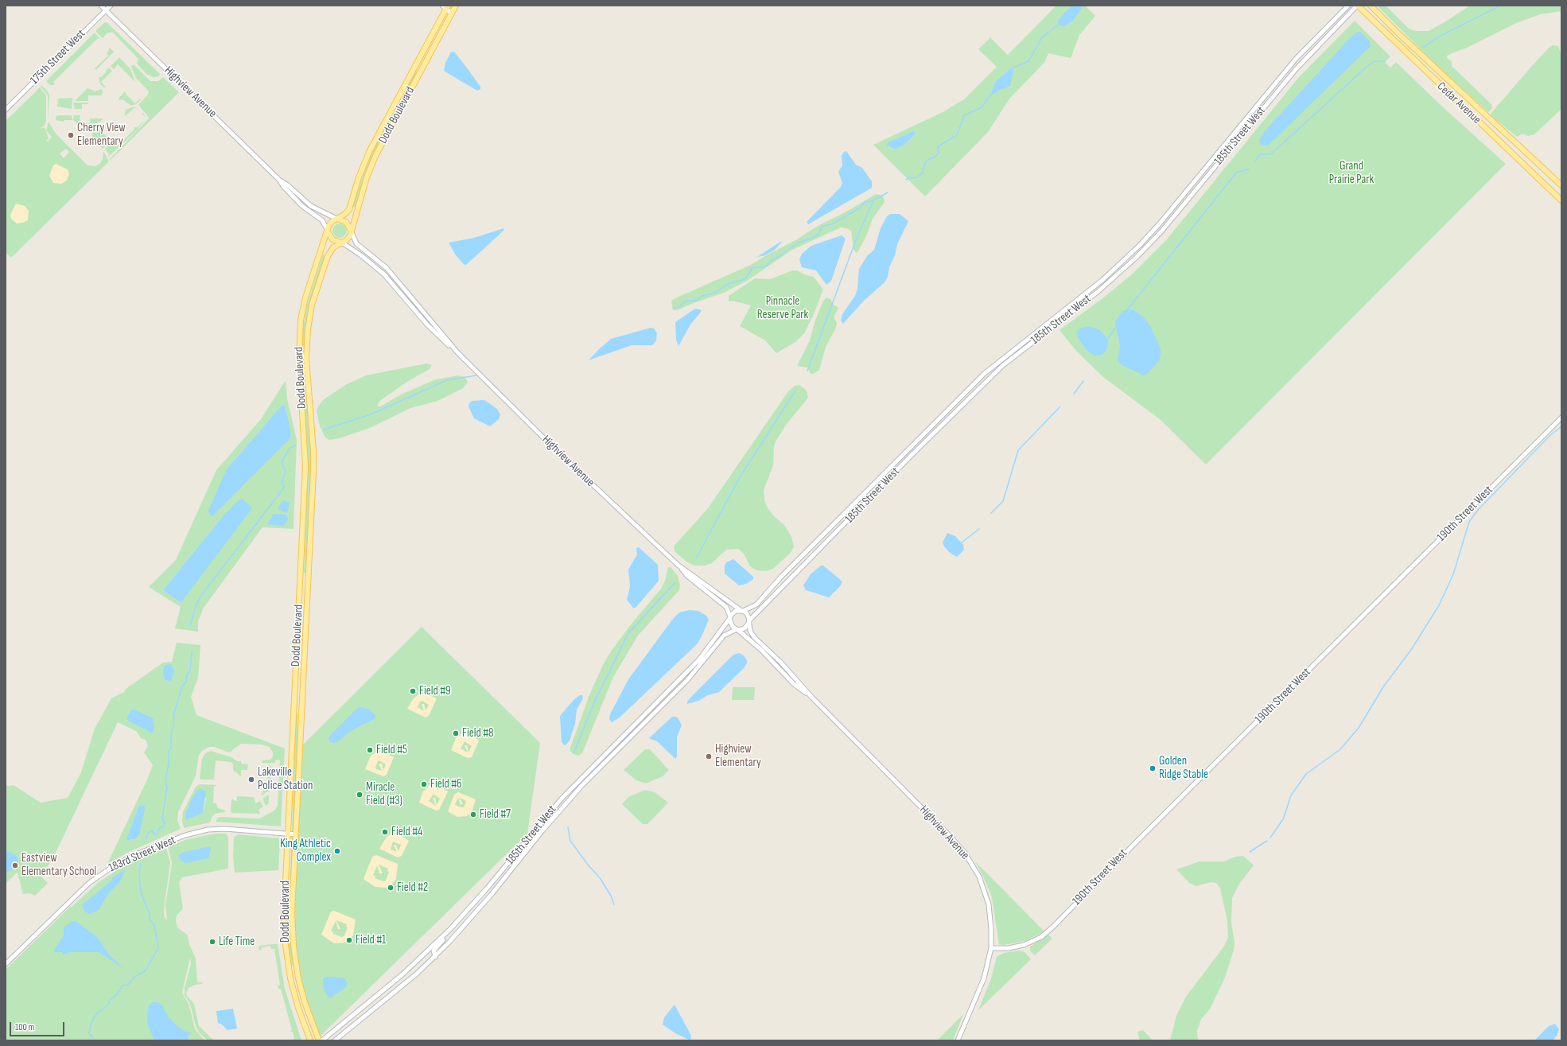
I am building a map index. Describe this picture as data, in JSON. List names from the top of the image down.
{
  "streets": {
    "main road": ["Cedar Avenue", "Dodd Boulevard"],
    "street": [
      "175th Street West",
      "Highview Avenue",
      "185th Street West",
      "190th Street West",
      "183rd Street West"
    ]
  },
  "crossings": [
    ["175th Street West", "Highview Avenue"],
    ["Highview Avenue", "Dodd Boulevard"],
    ["Highview Avenue", "185th Street West"],
    ["Highview Avenue", "190th Street West"],
    ["Cedar Avenue", "185th Street West"],
    ["Dodd Boulevard", "183rd Street West"]
  ],
  "parks": ["Grand Prairie Park", "Pinnacle Reserve Park"],
  "places": [
    "Cherry View Elementary",
    "Field #9",
    "Field #8",
    "Field #5",
    "Highview Elementary",
    "Golden Ridge Stable",
    "Lakeville Police Station",
    "Field #6",
    "Miracle Field (#3)",
    "Field #7",
    "Field #4",
    "King Athletic Complex",
    "Eastview Elementary School",
    "Field #2",
    "Field #1",
    "Life Time"
  ],
  "scale_bar": "100 m"
}
